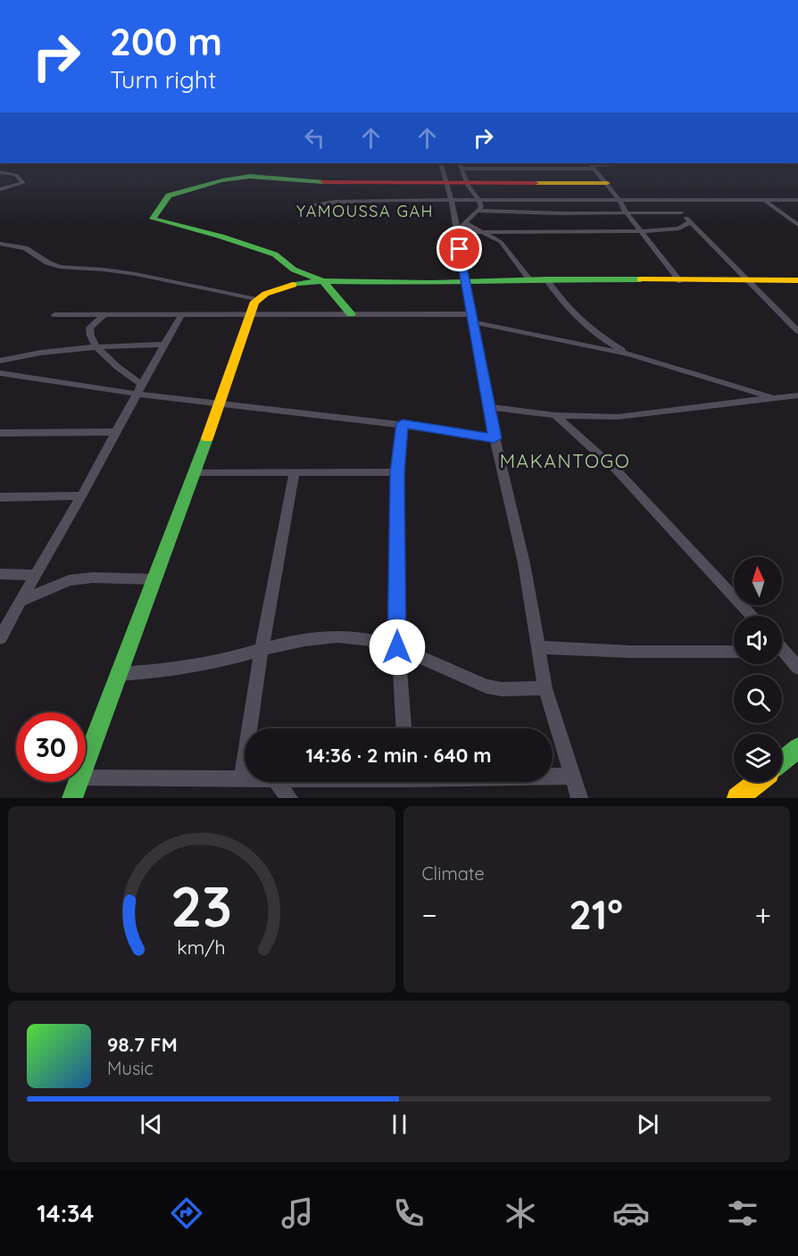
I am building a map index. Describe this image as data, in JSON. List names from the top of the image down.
{
  "districts": ["YAMOUSSA GAH", "MAKANTOGO"],
  "north": "top",
  "page": {
    "turn": ["200 m", "Turn right"],
    "limit": "30",
    "trip": "14:36 · 2 min · 640 m",
    "tile": "Climate",
    "heat": ["−", "21°", "+"],
    "song": ["98.7 FM", "Music"],
    "tabs": "14:34",
    "gauge": ["23", "km/h"]
  }
}
